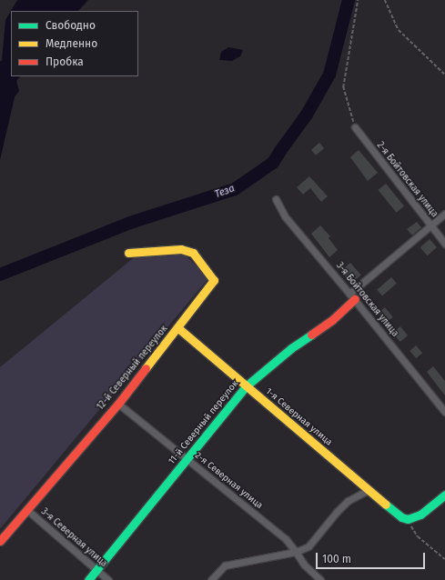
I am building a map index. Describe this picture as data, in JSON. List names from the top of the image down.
{
  "streets": {
    "street": [
      "2-я Бойтовская улица",
      "3-я Бойтовская улица",
      "12-й Северный переулок",
      "1-я Северная улица",
      "11-й Северный переулок",
      "2-я Северная улица",
      "3-я Северная улица"
    ]
  },
  "crossings": [
    ["2-я Бойтовская улица", "11-й Северный переулок"],
    ["3-я Бойтовская улица", "11-й Северный переулок"],
    ["12-й Северный переулок", "1-я Северная улица"],
    ["12-й Северный переулок", "2-я Северная улица"],
    ["12-й Северный переулок", "3-я Северная улица"],
    ["1-я Северная улица", "11-й Северный переулок"],
    ["11-й Северный переулок", "2-я Северная улица"],
    ["11-й Северный переулок", "3-я Северная улица"]
  ],
  "water": ["Теза"],
  "legend": ["Свободно", "Медленно", "Пробка"],
  "scale_bar": "100 m"
}
